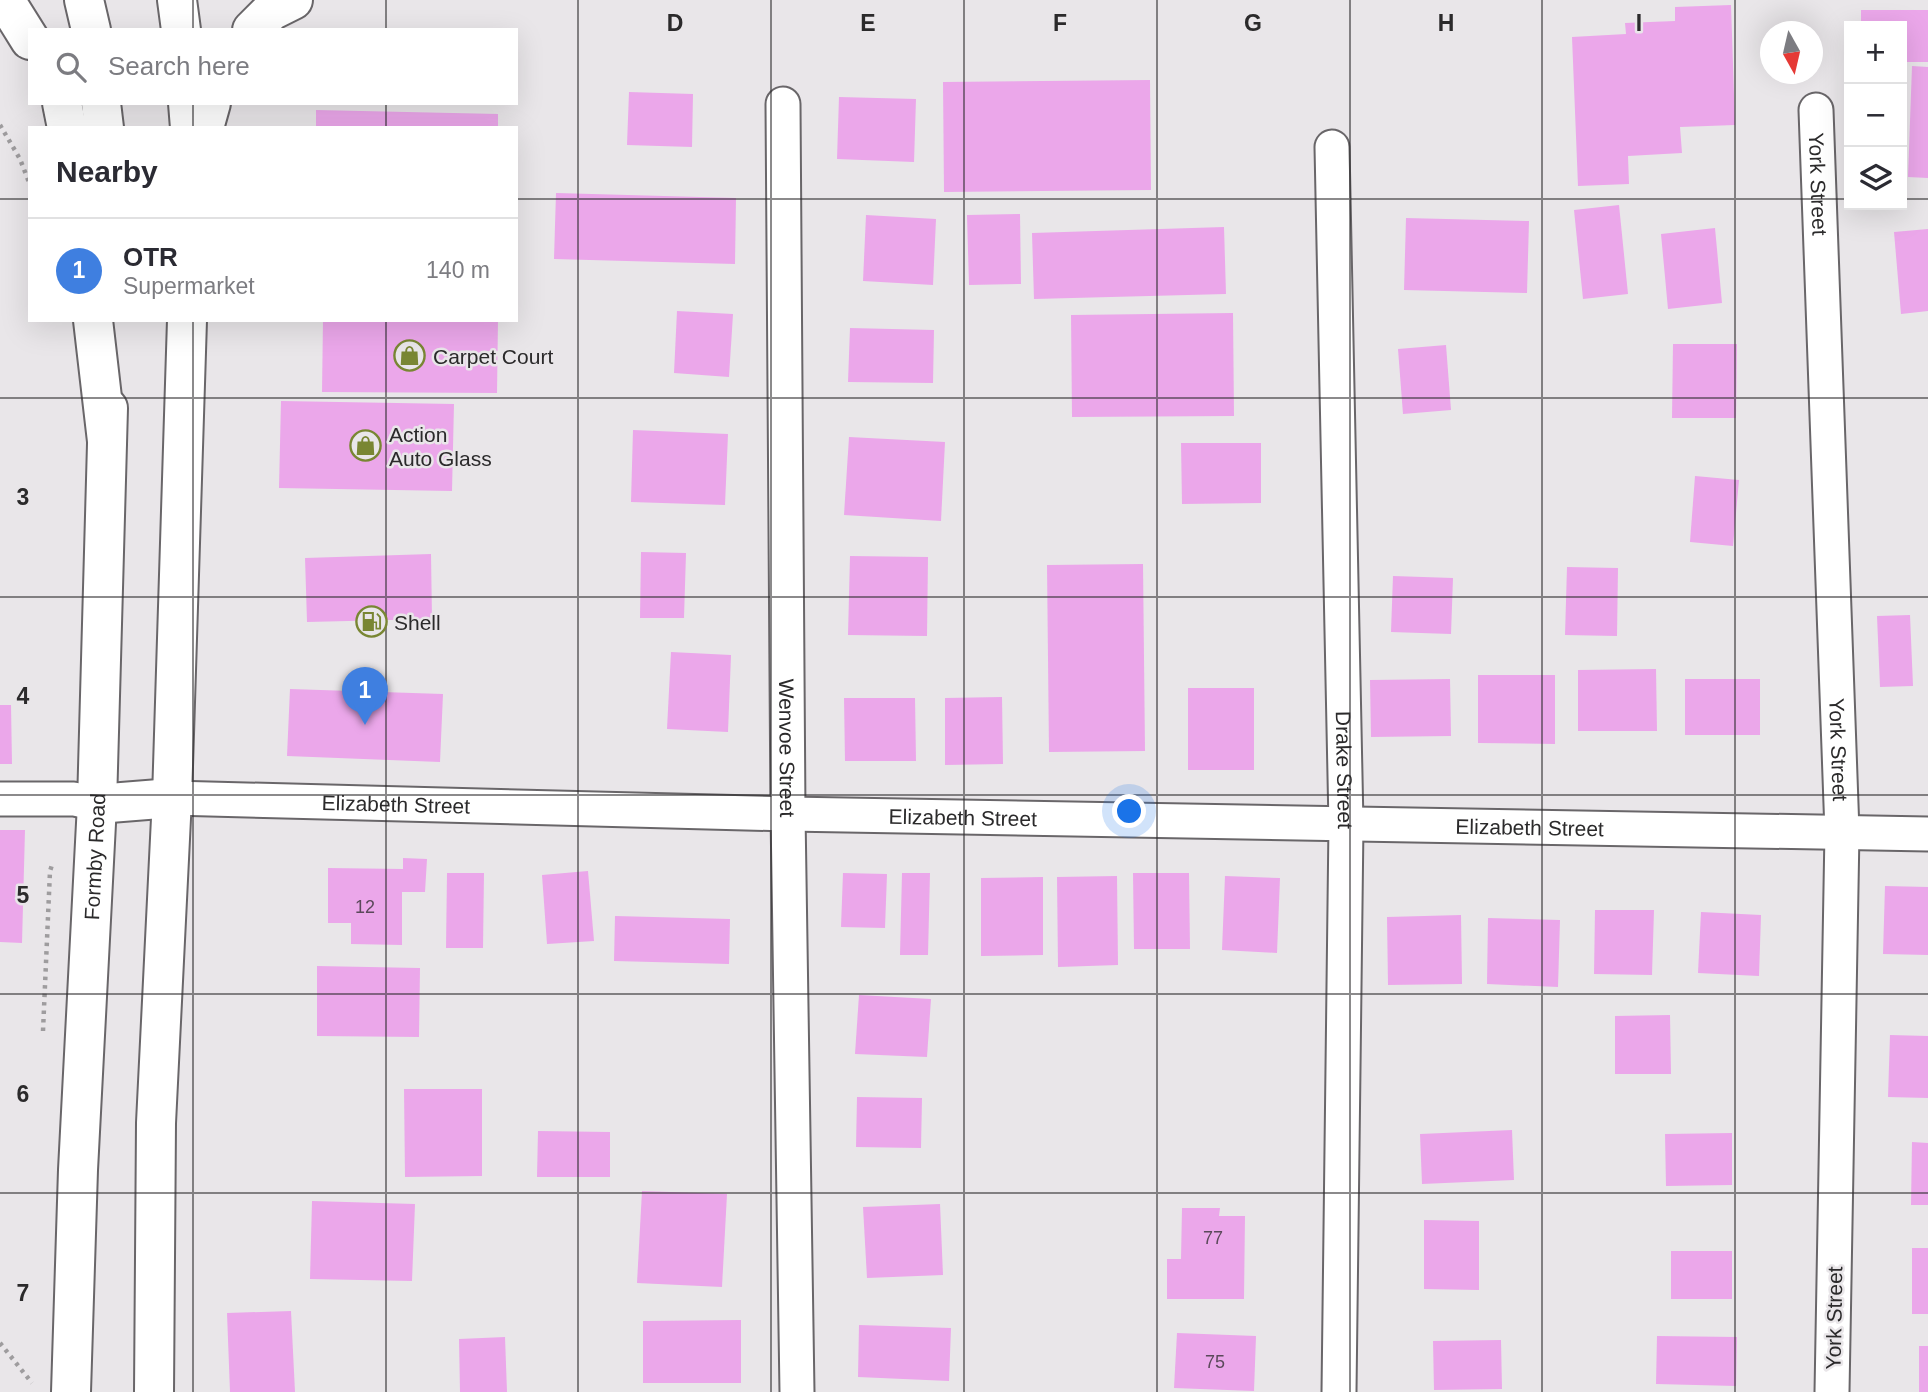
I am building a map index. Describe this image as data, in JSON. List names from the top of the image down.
{
  "streets": {
    "main road": ["Elizabeth Street", "Formby Road"],
    "street": ["York Street", "Wenvoe Street", "Drake Street"]
  },
  "crossings": [
    ["York Street", "Elizabeth Street"],
    ["Wenvoe Street", "Elizabeth Street"],
    ["Drake Street", "Elizabeth Street"],
    ["Elizabeth Street", "Formby Road"]
  ],
  "places": {
    "shop": ["Carpet Court", "Action Auto Glass"],
    "fuel station": ["Shell"]
  },
  "house_numbers": ["12", "77", "75"],
  "north": "bottom",
  "page": {
    "map_buttons": ["+", "−"],
    "search": "Search here",
    "heading": "Nearby",
    "list": [
      {
        "mark": "1",
        "name": "OTR",
        "note": "Supermarket",
        "value": "140 m"
      }
    ],
    "pins": "1"
  },
  "grid": {
    "columns": [
      "D",
      "E",
      "F",
      "G",
      "H",
      "I"
    ],
    "rows": [
      "3",
      "4",
      "5",
      "6",
      "7"
    ]
  }
}
